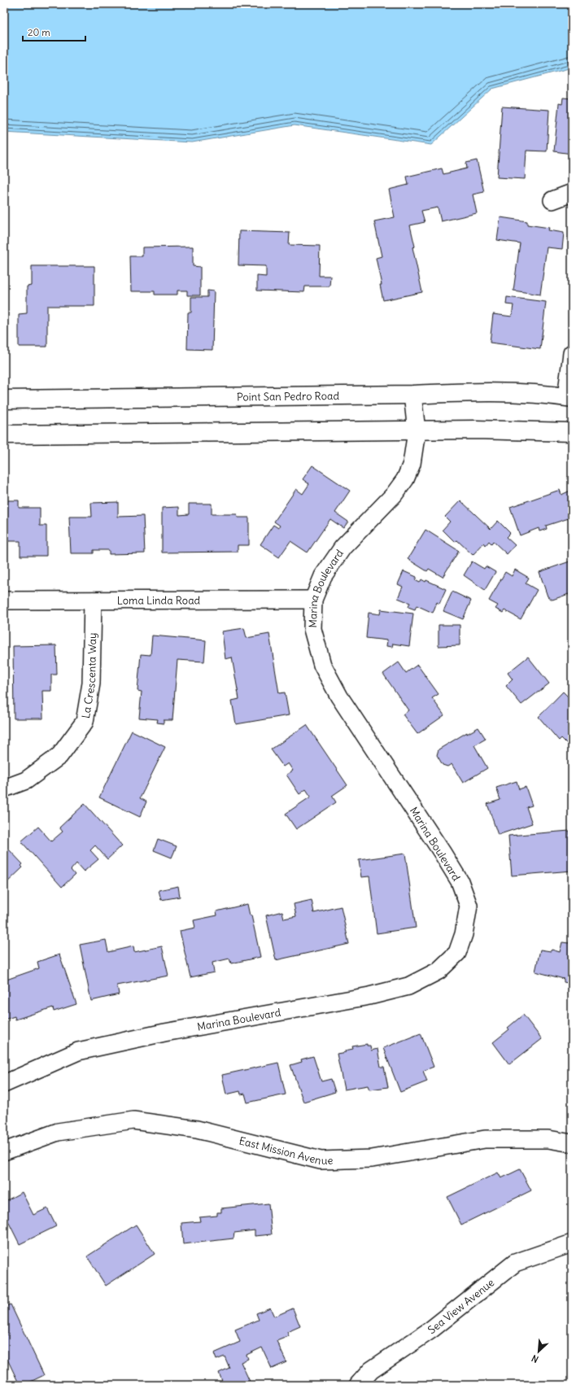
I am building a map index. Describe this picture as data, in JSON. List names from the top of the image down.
{
  "streets": {
    "main road": ["Point San Pedro Road"],
    "street": [
      "Marina Boulevard",
      "Loma Linda Road",
      "La Crescenta Way",
      "East Mission Avenue",
      "Sea View Avenue"
    ]
  },
  "crossings": [
    ["Point San Pedro Road", "Marina Boulevard"],
    ["Marina Boulevard", "Loma Linda Road"],
    ["Loma Linda Road", "La Crescenta Way"]
  ],
  "scale_bar": "20 m",
  "north": "bottom left"
}
